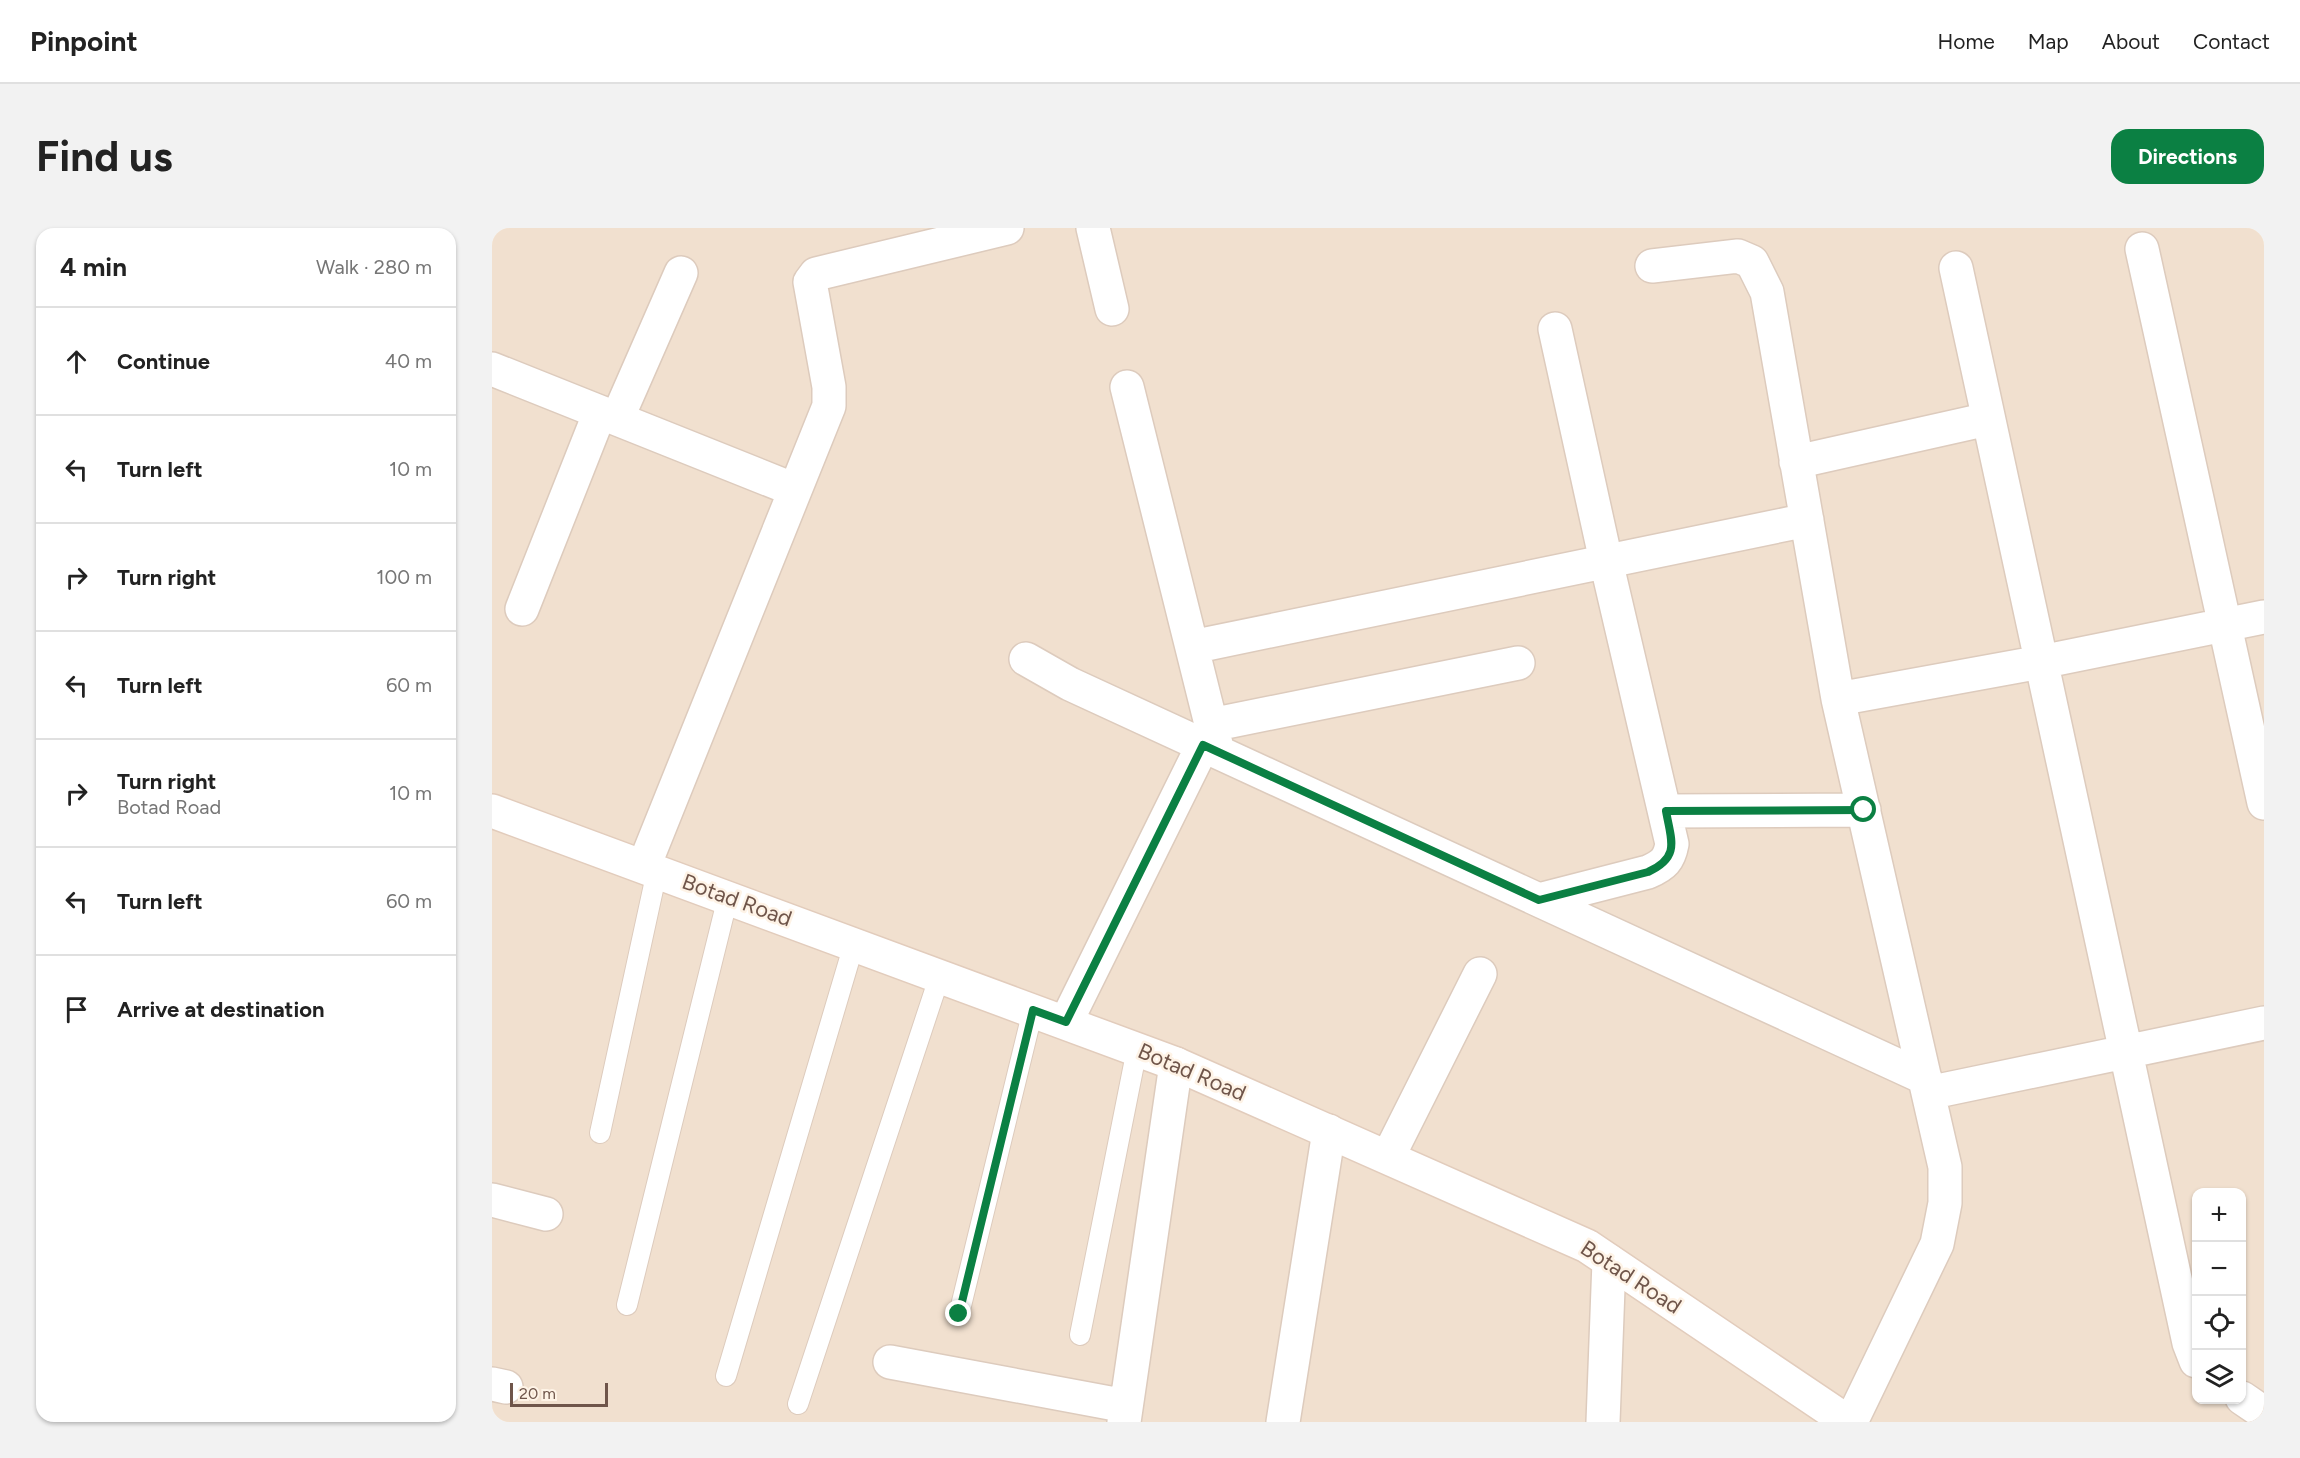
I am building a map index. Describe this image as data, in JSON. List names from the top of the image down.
{
  "streets": {
    "street": ["Botad Road"]
  },
  "scale_bar": "20 m",
  "page": {
    "header": "Pinpoint",
    "nav": [
      "Home",
      "Map",
      "About",
      "Contact"
    ],
    "buttons": "Directions",
    "title": "Find us",
    "heading": ["4 min", "Walk · 280 m"],
    "list": [
      ["Continue", "40 m"],
      ["Turn left", "10 m"],
      ["Turn right", "100 m"],
      ["Turn left", "60 m"],
      ["Turn right", "Botad Road", "10 m"],
      ["Turn left", "60 m"],
      "Arrive at destination"
    ],
    "map_buttons": ["+", "−"],
    "scale": "20 m"
  }
}
